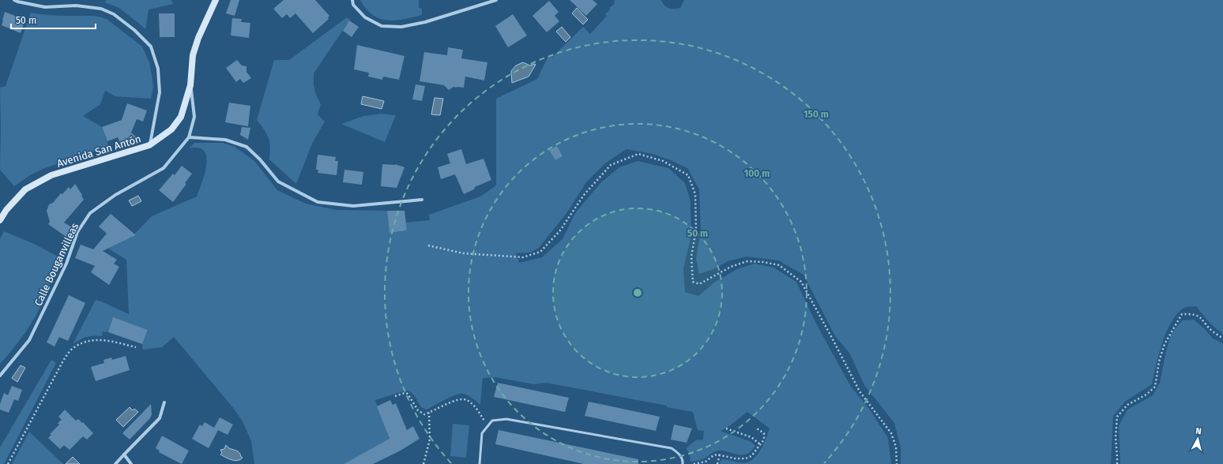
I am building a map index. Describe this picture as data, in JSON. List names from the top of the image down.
{
  "streets": {
    "street": ["Avenida San Antón", "Calle Bouganvilleas"]
  },
  "crossings": [
    ["Avenida San Antón", "Calle Bouganvilleas"]
  ],
  "scale_bar": "50 m",
  "north": "top",
  "rings": ["150 m", "100 m", "50 m"]
}
